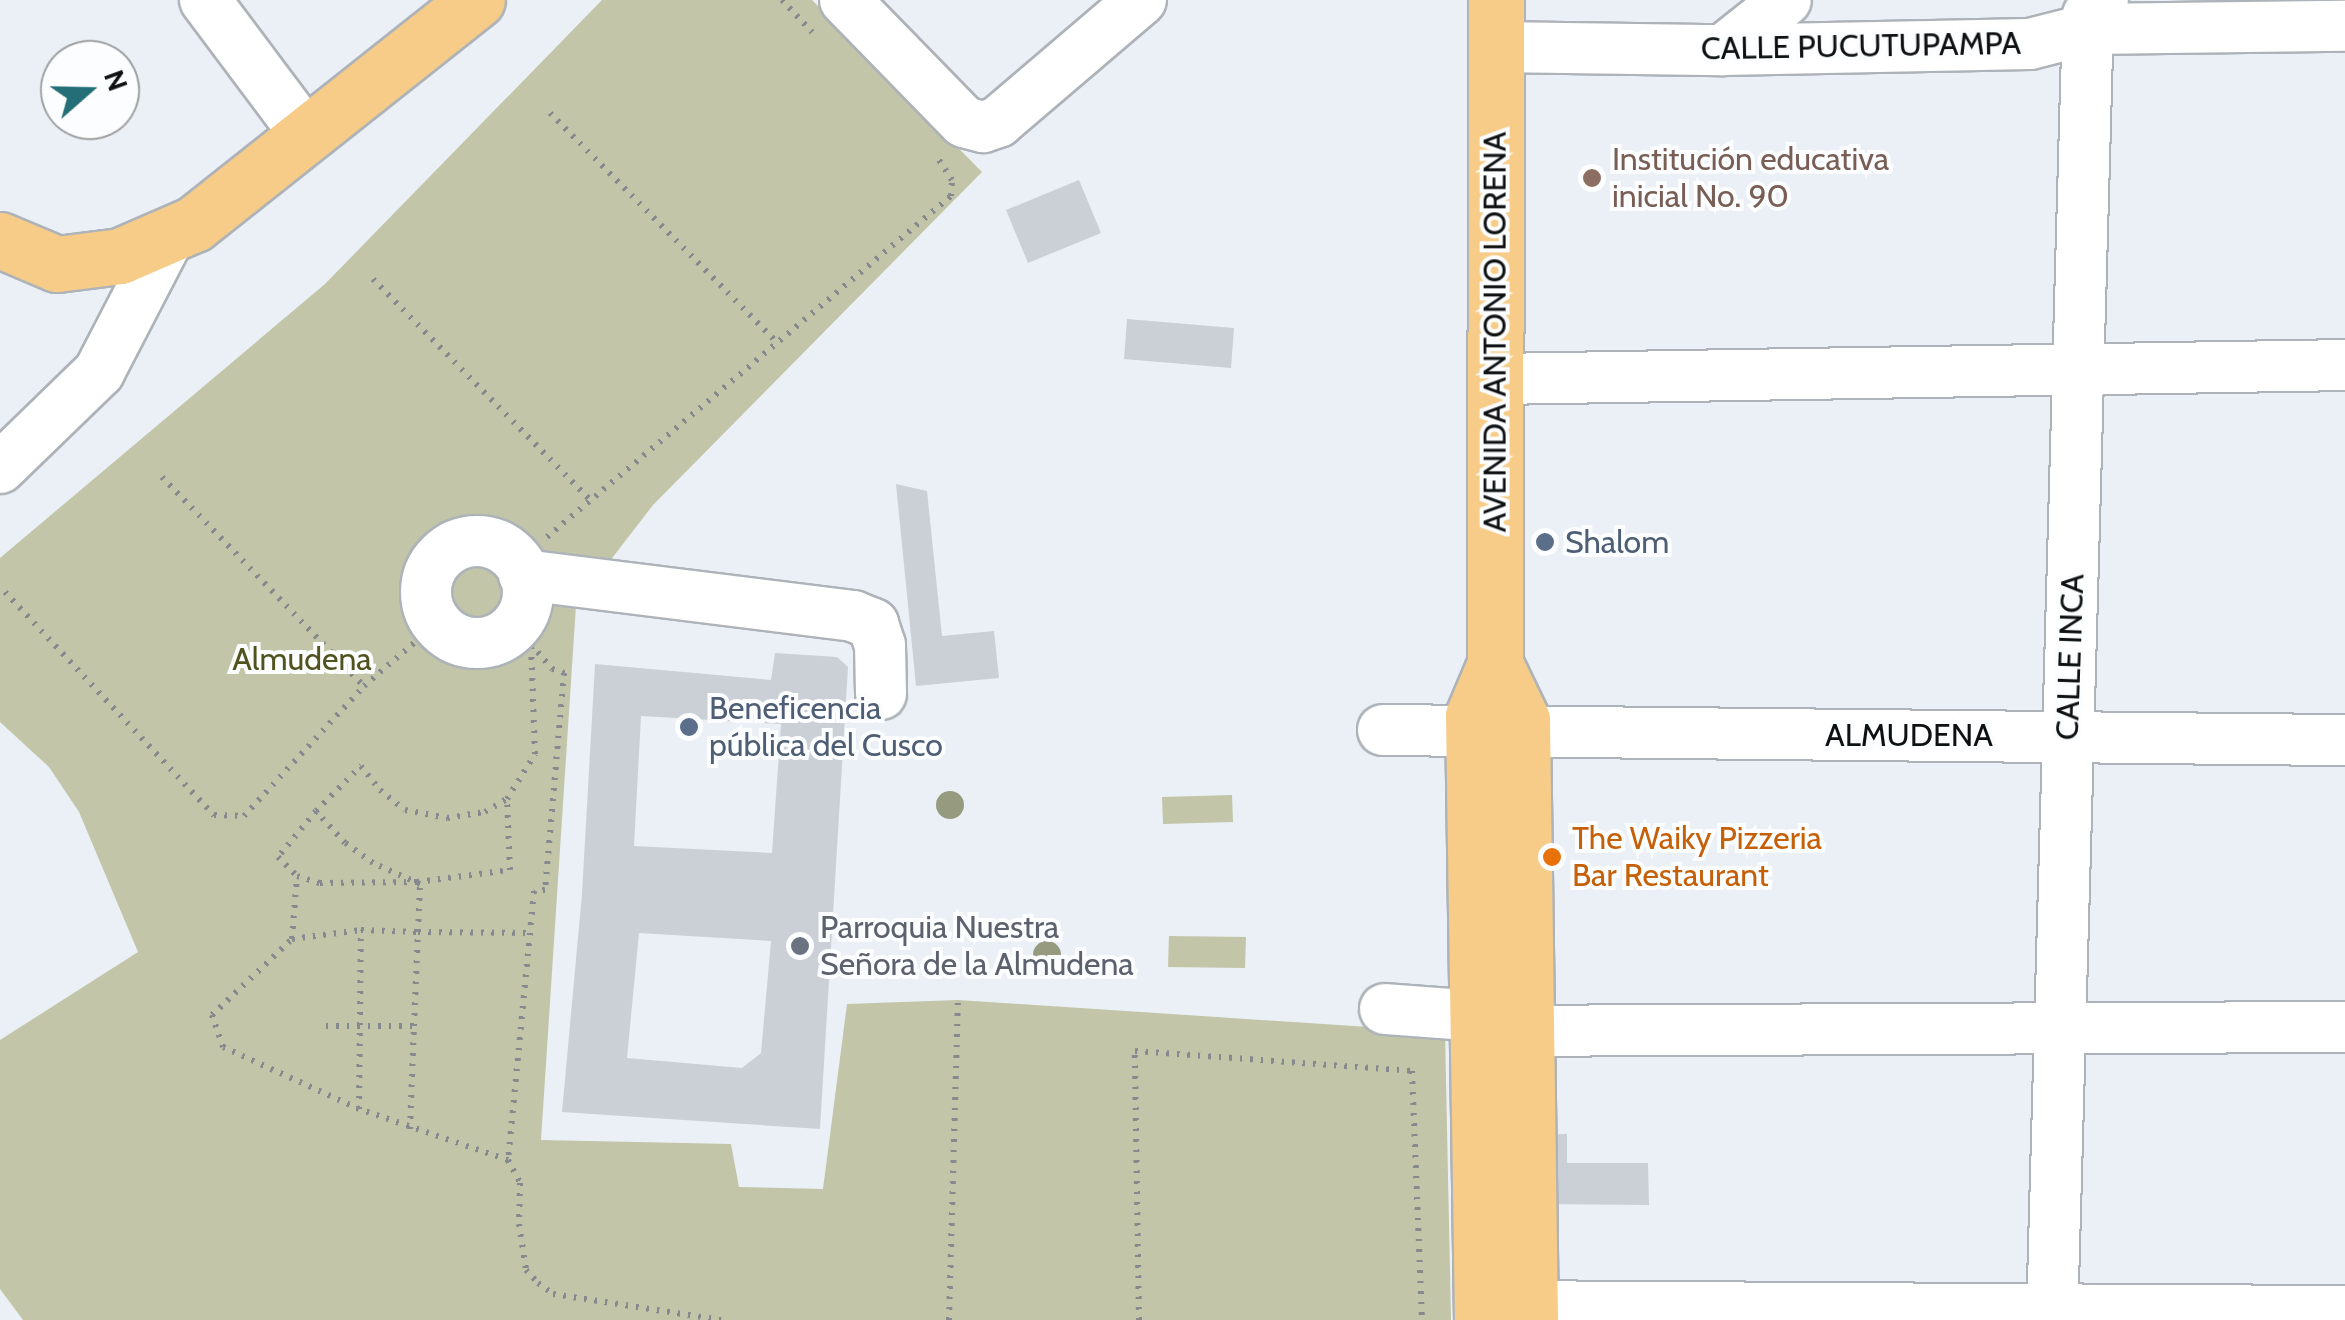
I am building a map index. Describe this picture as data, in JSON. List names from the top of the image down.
{
  "streets": {
    "highway": ["AVENIDA ANTONIO LORENA"],
    "street": ["CALLE PUCUTUPAMPA", "CALLE INCA", "ALMUDENA"]
  },
  "crossings": [
    ["CALLE PUCUTUPAMPA", "AVENIDA ANTONIO LORENA"],
    ["CALLE PUCUTUPAMPA", "CALLE INCA"],
    ["AVENIDA ANTONIO LORENA", "ALMUDENA"],
    ["CALLE INCA", "ALMUDENA"]
  ],
  "parks": ["Almudena"],
  "places": [
    "Institución educativa inicial No. 90",
    "Shalom",
    "Beneficencia pública del Cusco",
    "The Waiky Pizzeria Bar Restaurant",
    "Parroquia Nuestra Señora de la Almudena"
  ],
  "north": "right"
}
